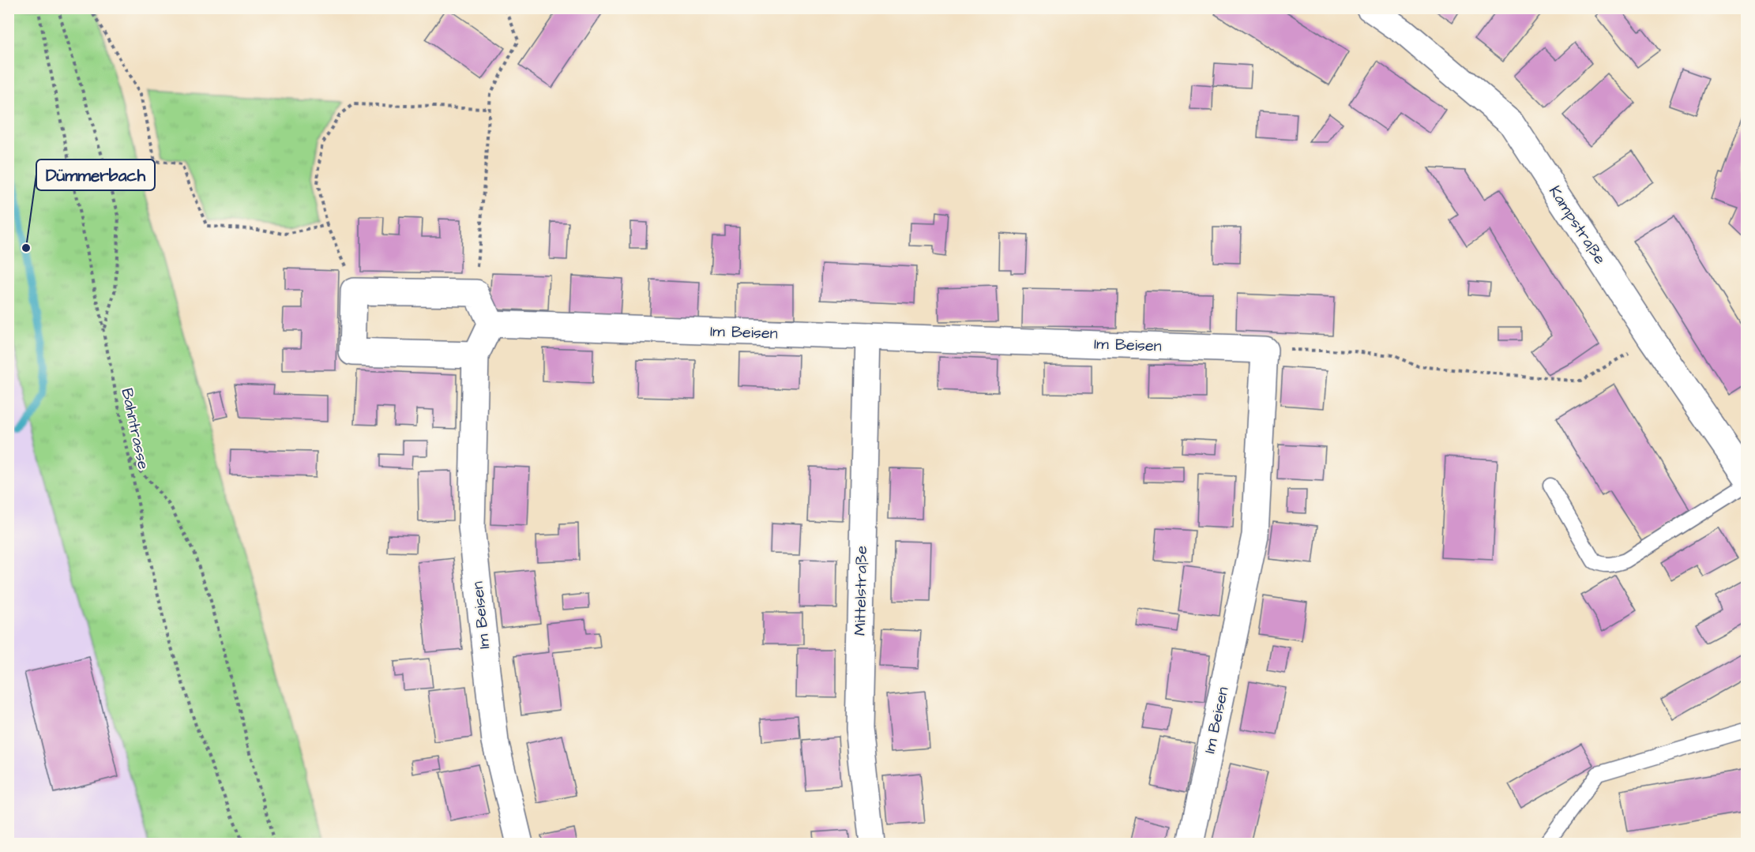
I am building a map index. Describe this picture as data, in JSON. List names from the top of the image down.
{
  "streets": {
    "street": ["Kampstraße", "Im Beisen", "Mittelstraße"],
    "path": ["Bahntrasse"]
  },
  "crossings": [
    ["Im Beisen", "Mittelstraße"]
  ],
  "places": ["Dümmerbach"]
}
